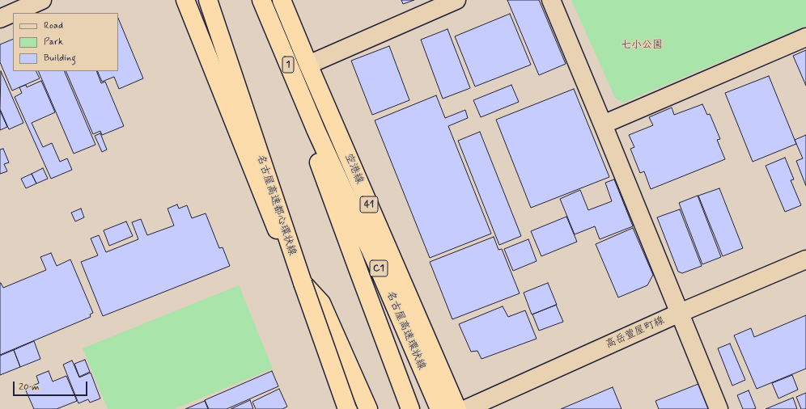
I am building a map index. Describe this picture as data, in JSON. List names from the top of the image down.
{
  "streets": {
    "highway": [
      "1",
      "空港線",
      "41",
      "名古屋高速都心環状線",
      "C1",
      "名古屋高速環状線"
    ],
    "street": ["高岳萱屋町線"]
  },
  "crossings": [
    ["1", "名古屋高速環状線"]
  ],
  "parks": ["七小公園"],
  "legend": ["Road", "Park", "Building"],
  "scale_bar": "20 m"
}
